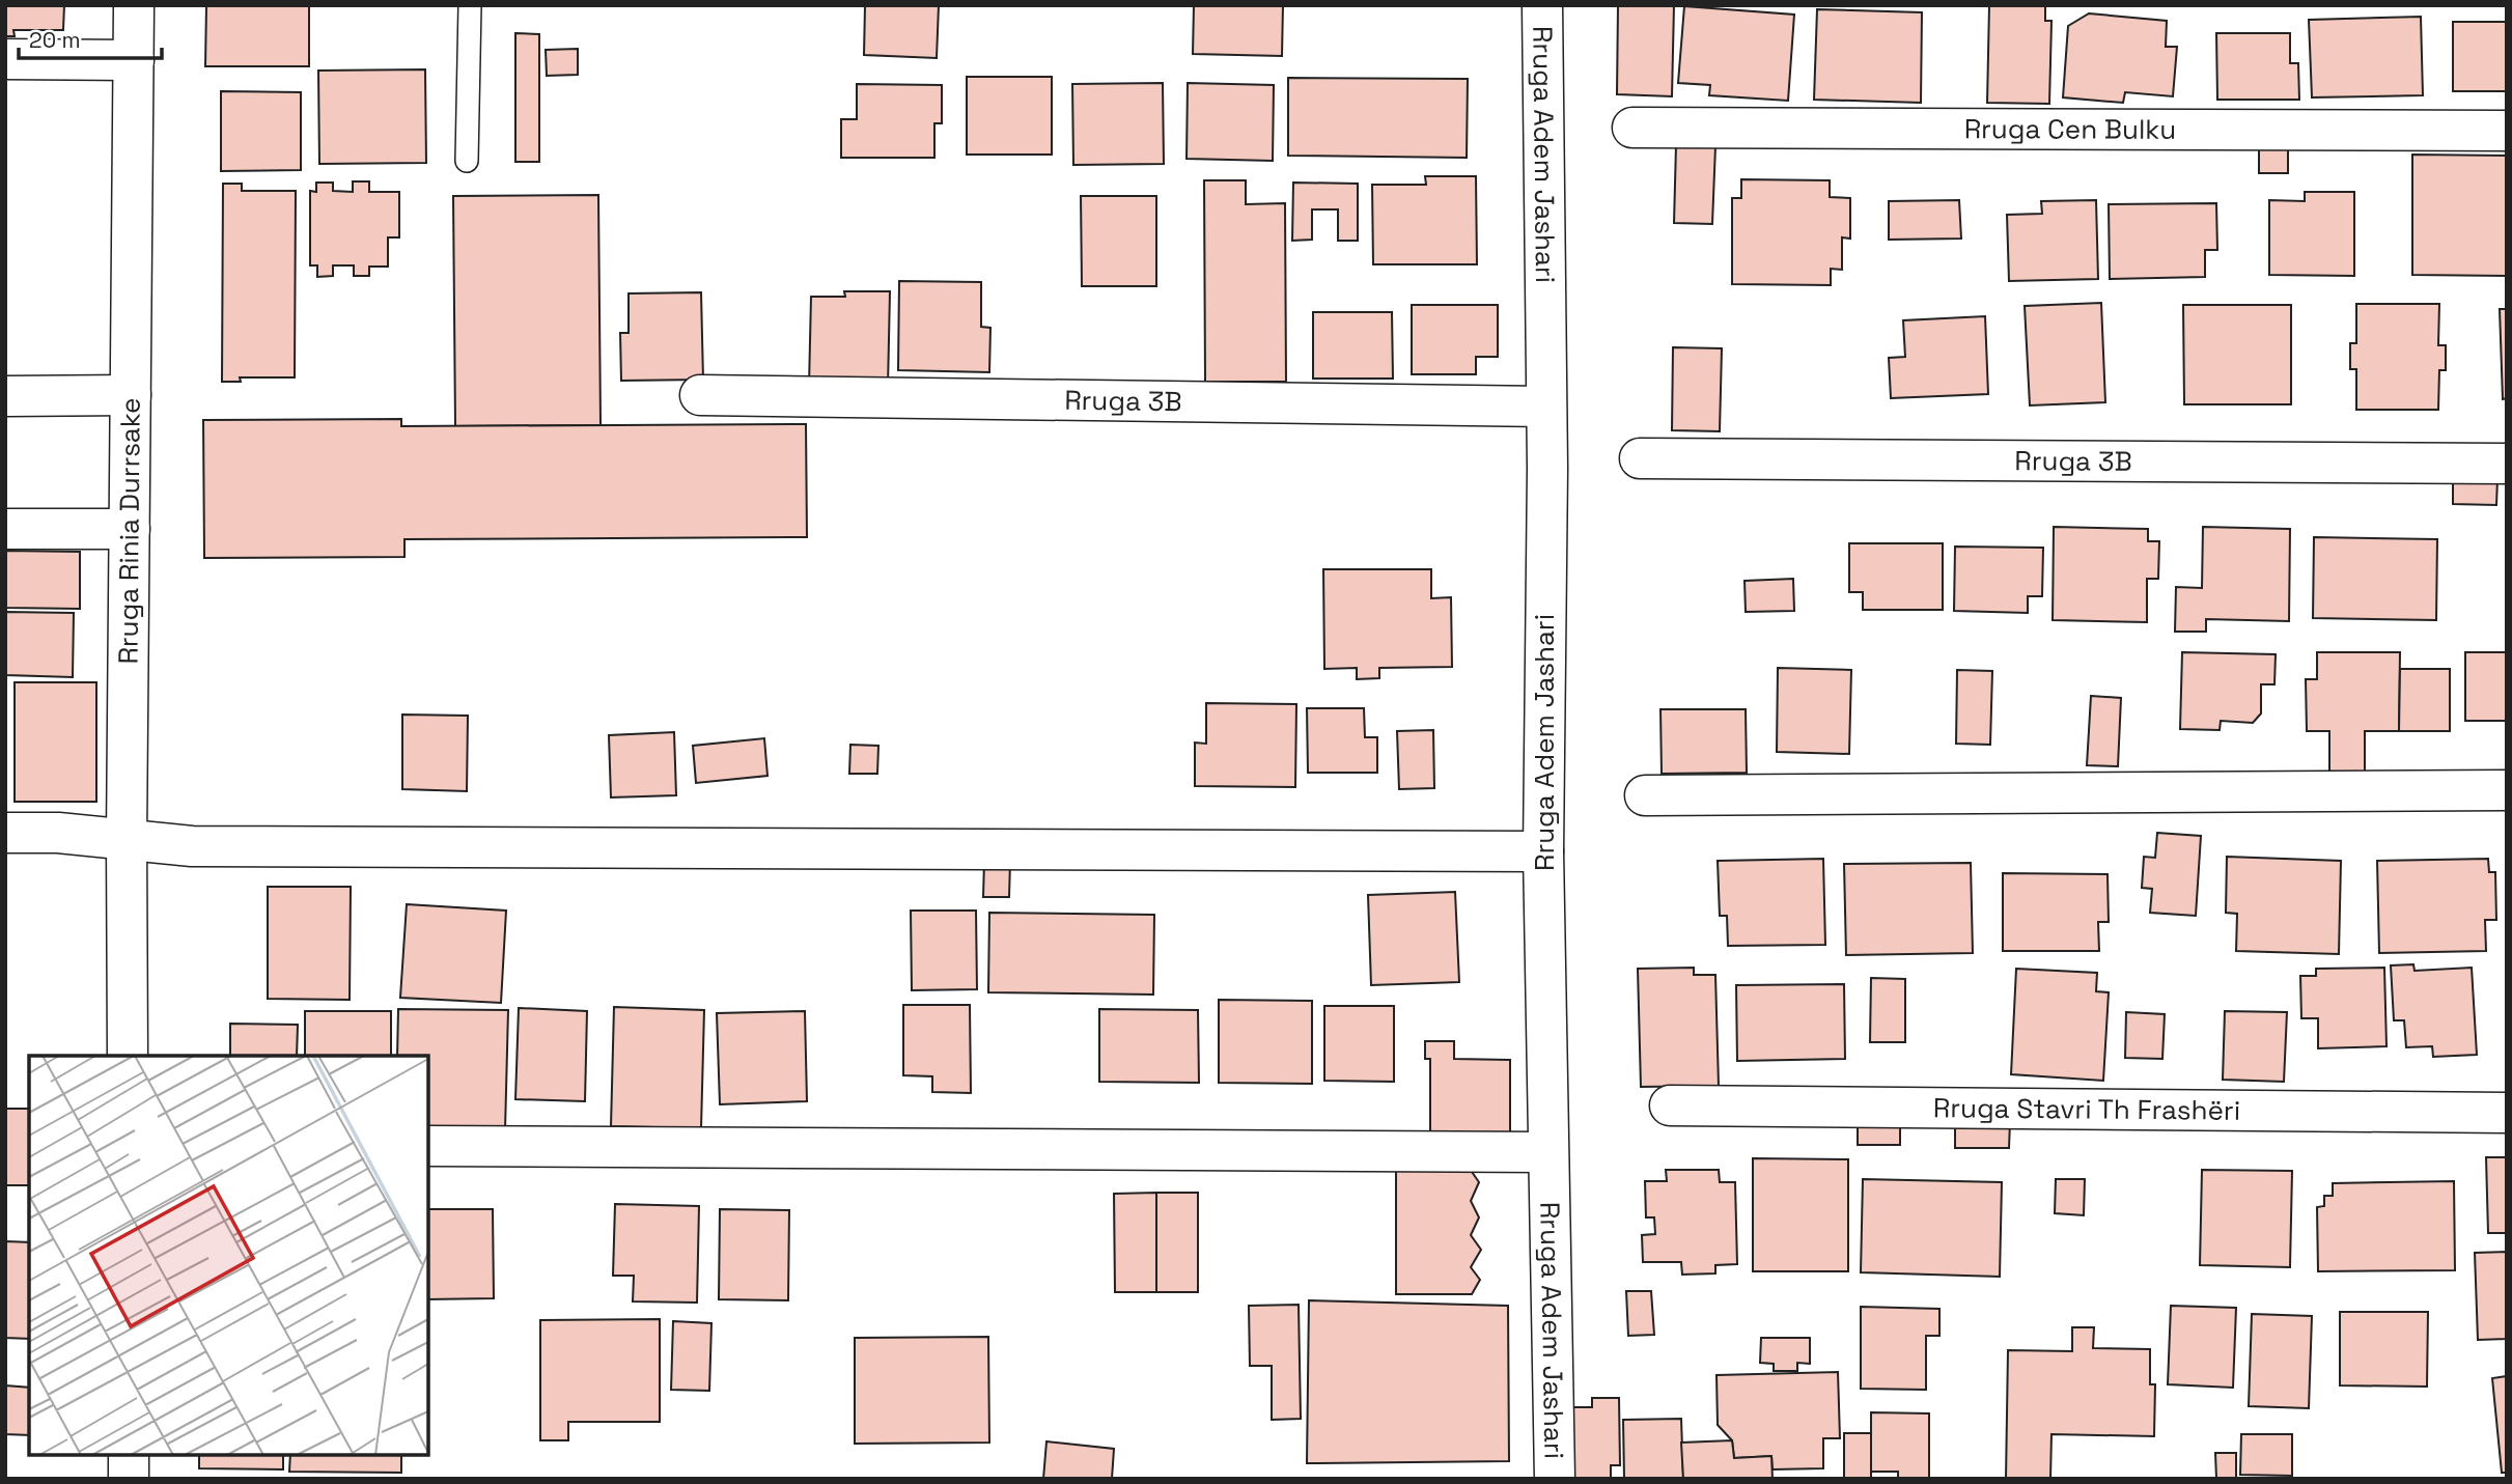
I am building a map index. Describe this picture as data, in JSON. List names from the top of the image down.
{
  "streets": {
    "street": [
      "Rruga Cen Bulku",
      "Rruga Adem Jashari",
      "Rruga 3B",
      "Rruga Rinia Durrsake",
      "Rruga Stavri Th Frashëri"
    ]
  },
  "crossings": [
    ["Rruga Adem Jashari", "Rruga 3B"]
  ],
  "scale_bar": "20 m"
}
